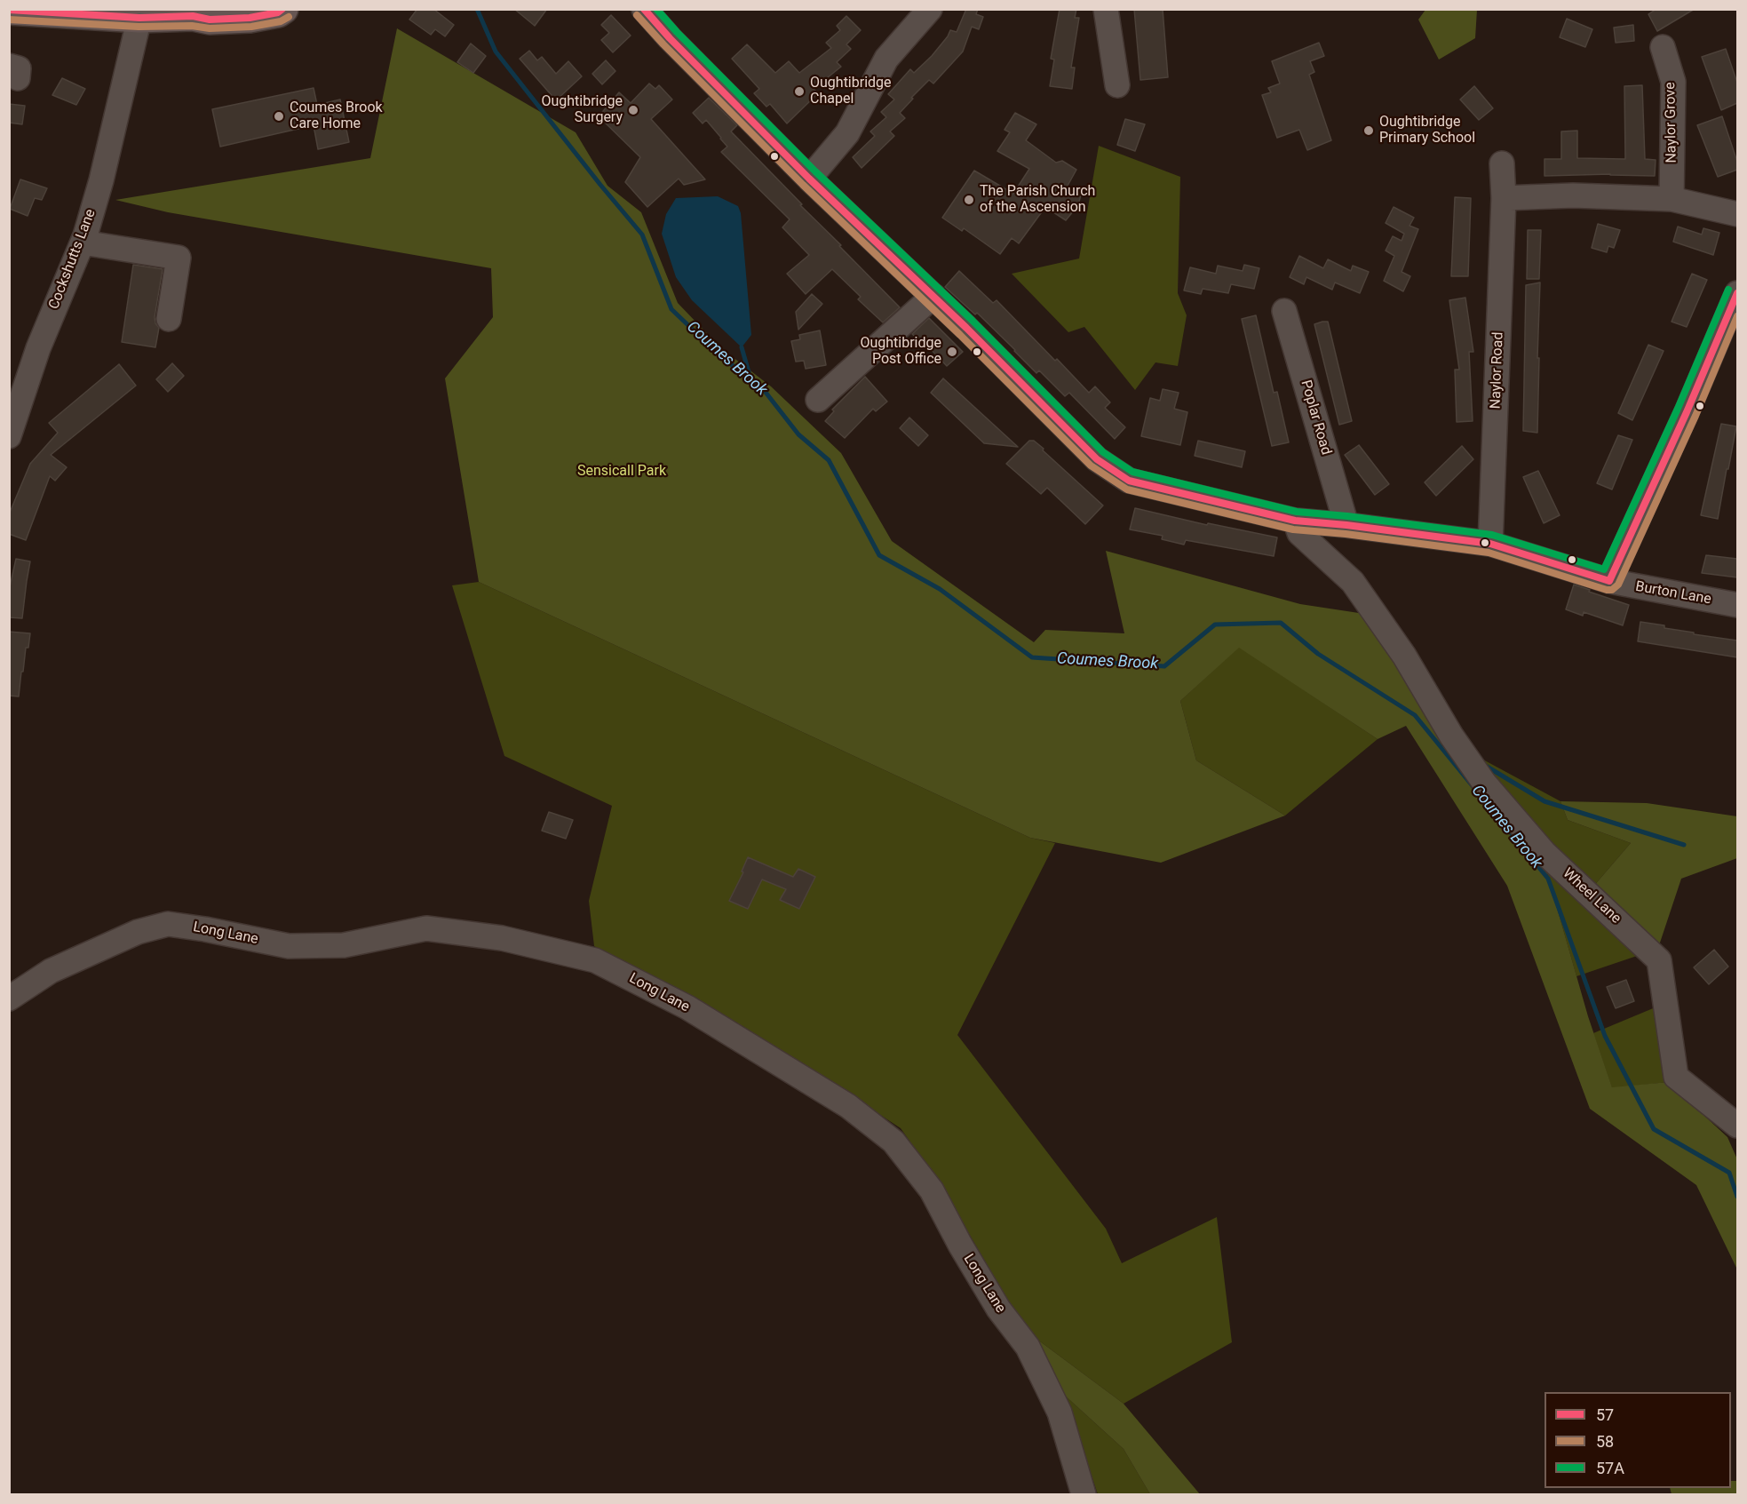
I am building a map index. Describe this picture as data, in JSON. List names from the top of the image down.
{
  "streets": {
    "street": [
      "Naylor Grove",
      "Cockshutts Lane",
      "Naylor Road",
      "Poplar Road",
      "Burton Lane",
      "Wheel Lane",
      "Long Lane"
    ]
  },
  "crossings": [
    ["Naylor Road", "Burton Lane"],
    ["Poplar Road", "Burton Lane"],
    ["Burton Lane", "Wheel Lane"]
  ],
  "water": ["Coumes Brook"],
  "parks": ["Sensicall Park"],
  "places": [
    "Oughtibridge Chapel",
    "Oughtibridge Surgery",
    "Coumes Brook Care Home",
    "Oughtibridge Primary School",
    "The Parish Church of the Ascension",
    "Oughtibridge Post Office"
  ],
  "lines": ["transit line 57", "transit line 57A", "transit line 58"],
  "legend": ["57", "58", "57A"]
}
